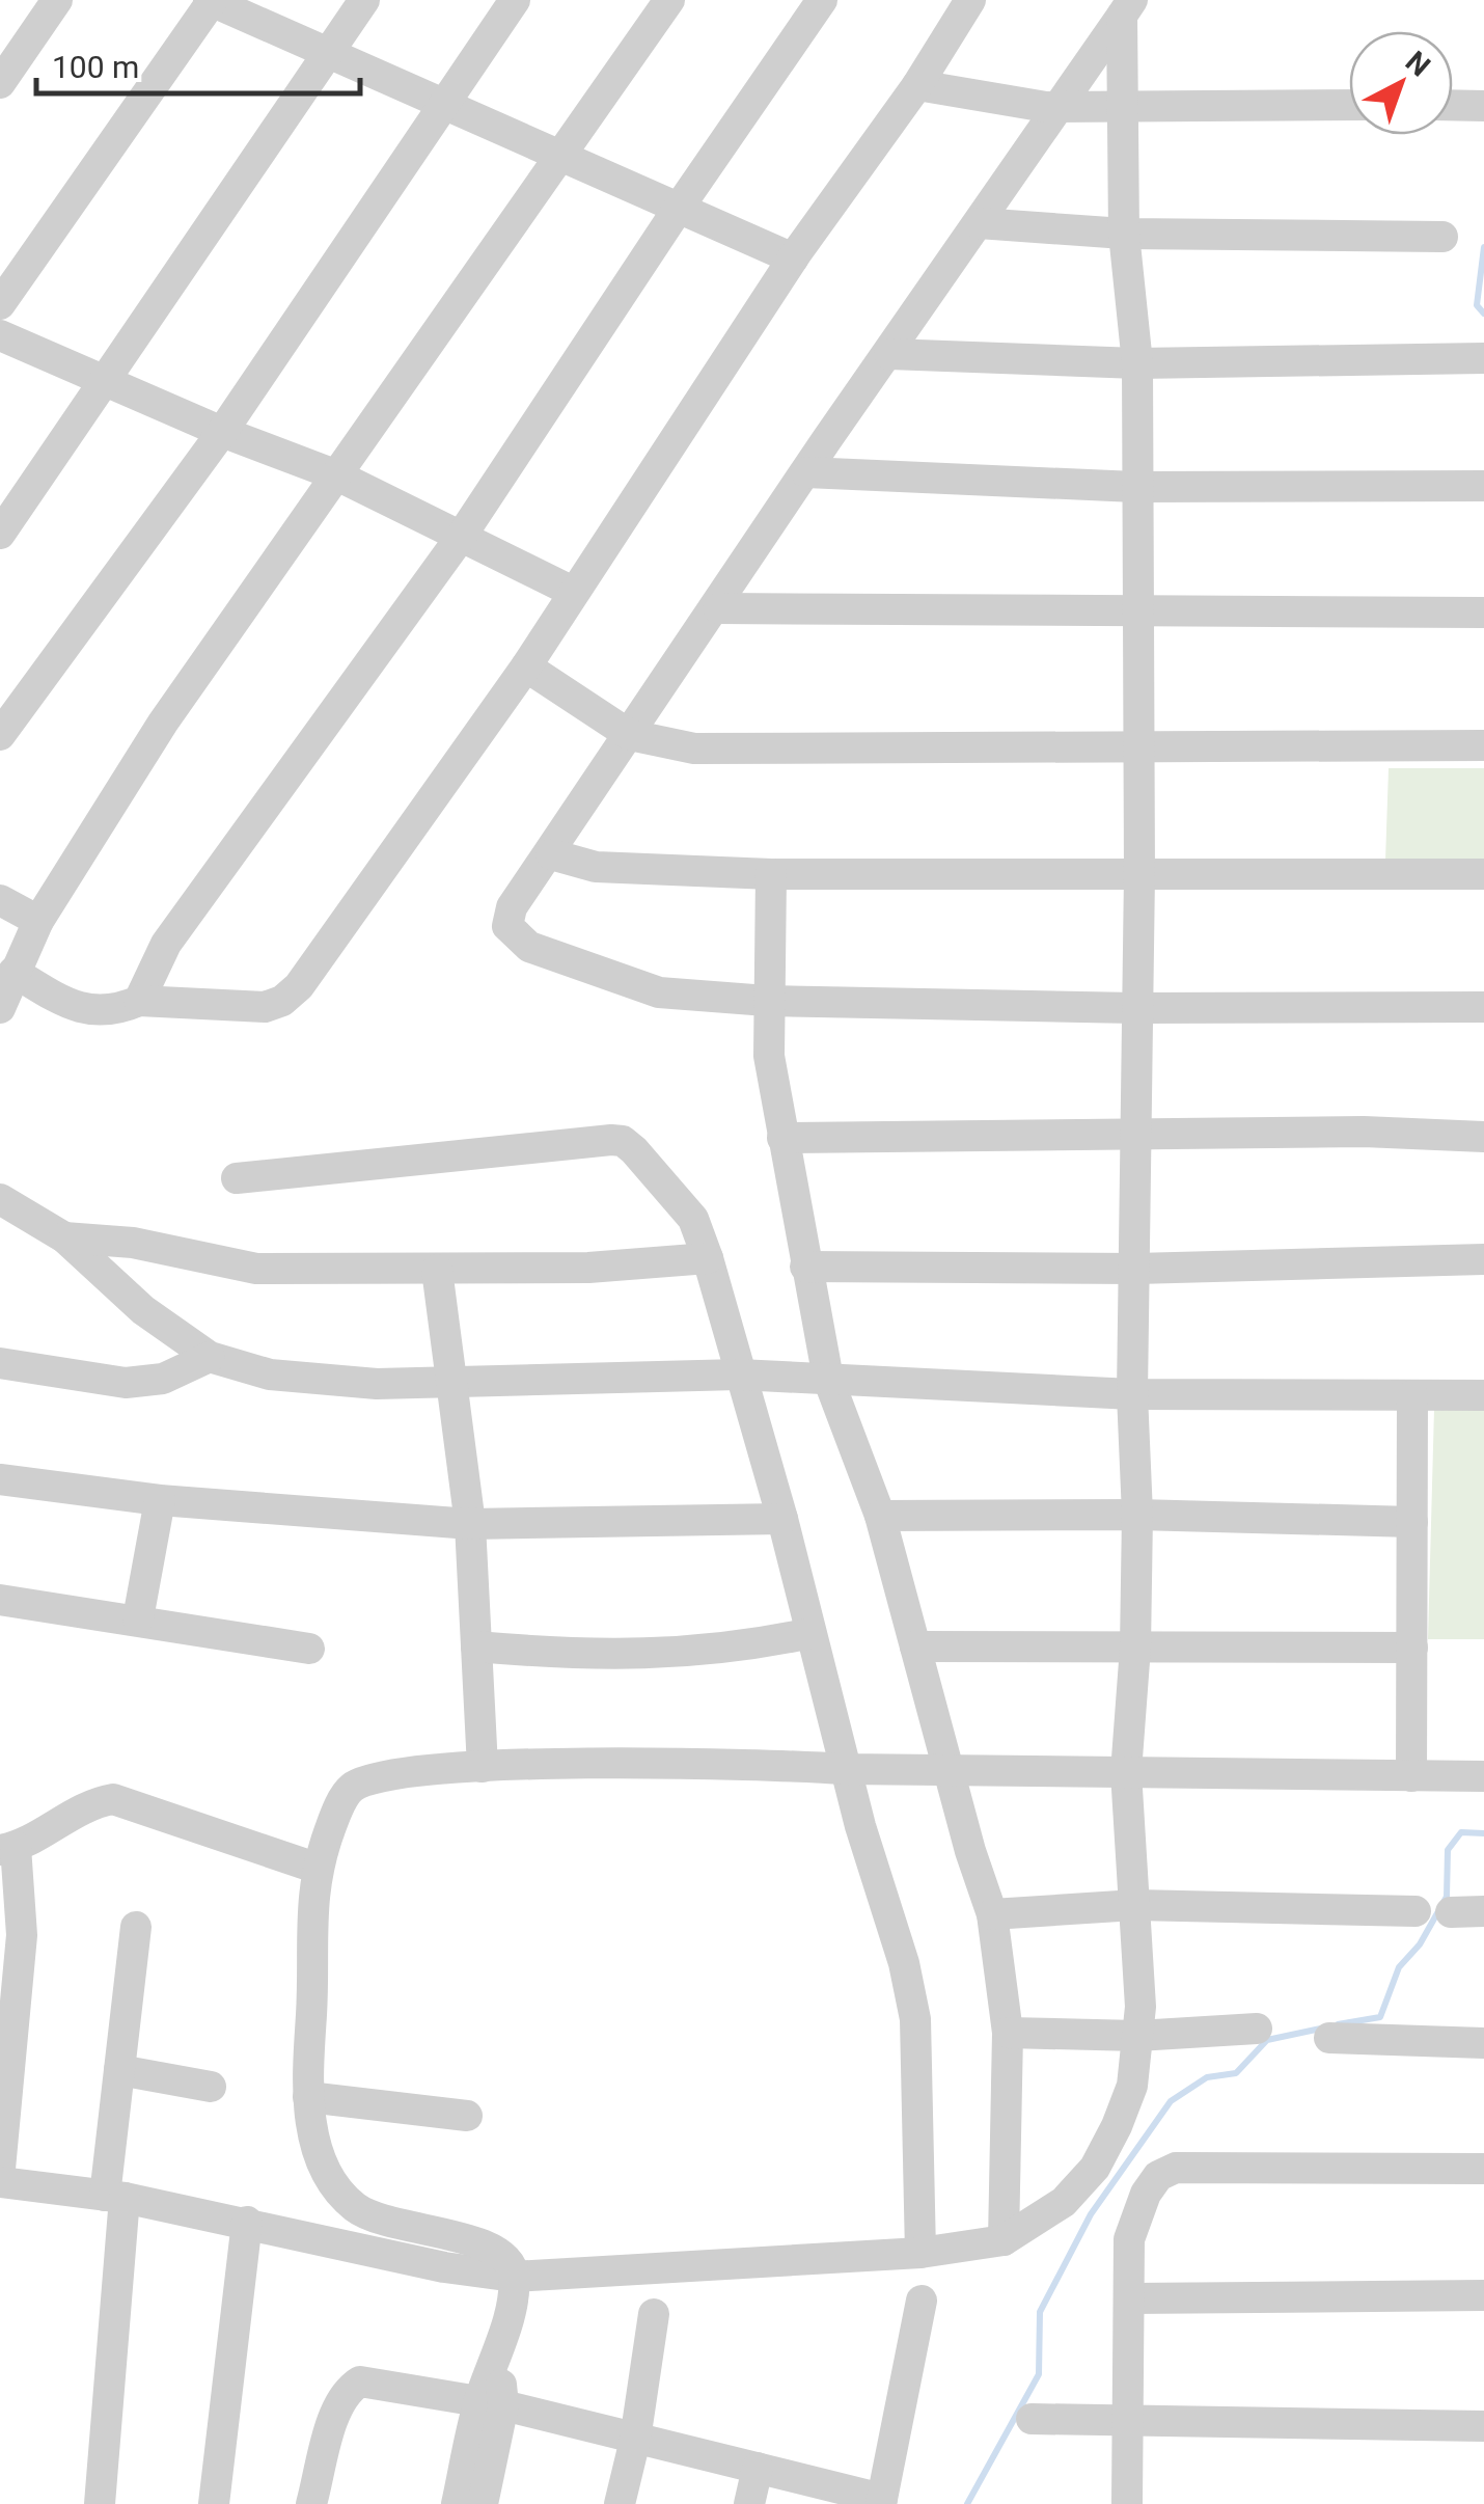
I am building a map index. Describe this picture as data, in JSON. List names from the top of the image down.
{
  "scale_bar": "100 m",
  "north": "top right"
}
